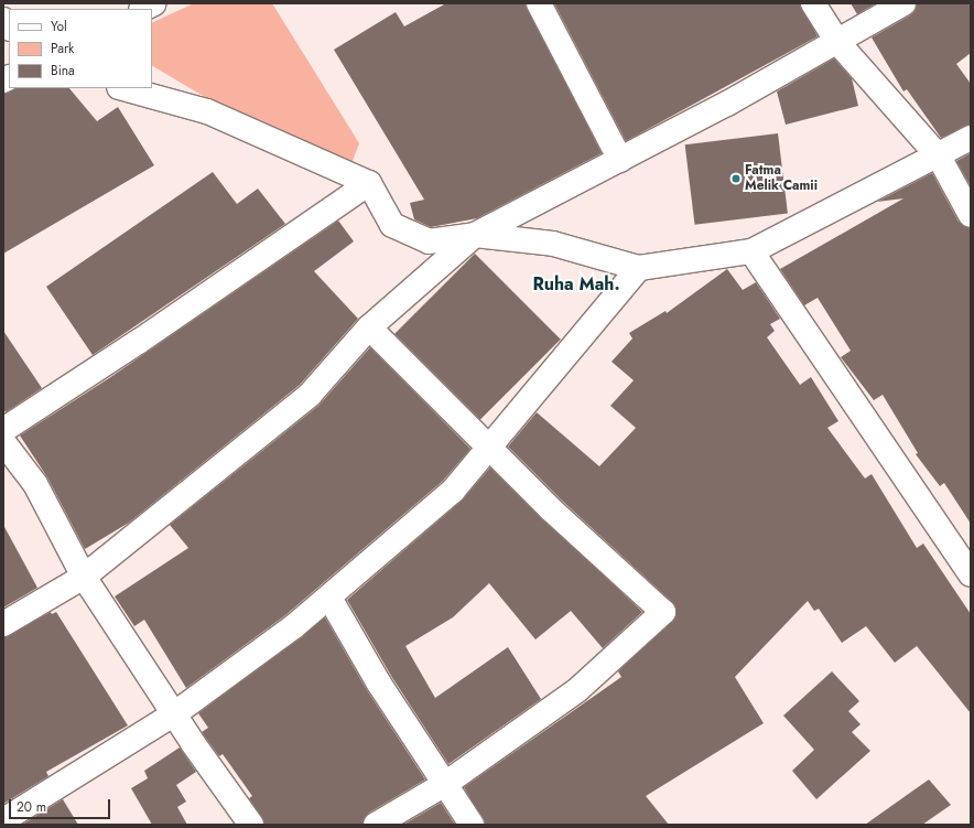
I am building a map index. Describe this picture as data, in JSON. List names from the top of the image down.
{
  "districts": ["Ruha Mah."],
  "places": ["Fatma Melik Camii"],
  "legend": ["Yol", "Park", "Bina"],
  "scale_bar": "20 m"
}
